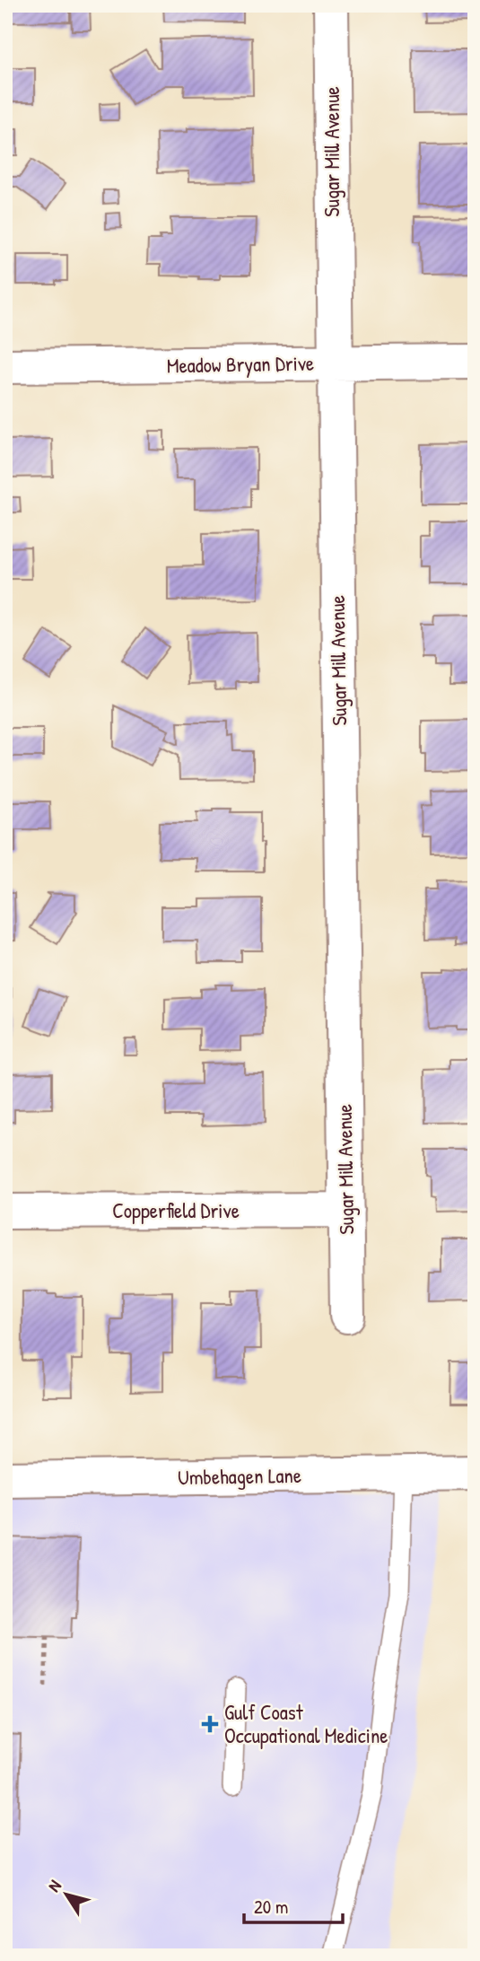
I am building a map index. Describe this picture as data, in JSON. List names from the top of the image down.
{
  "streets": {
    "street": [
      "Sugar Mill Avenue",
      "Meadow Bryan Drive",
      "Copperfield Drive",
      "Umbehagen Lane"
    ]
  },
  "crossings": [
    ["Sugar Mill Avenue", "Meadow Bryan Drive"],
    ["Sugar Mill Avenue", "Copperfield Drive"]
  ],
  "places": {
    "health": ["Gulf Coast Occupational Medicine"]
  },
  "scale_bar": "20 m",
  "north": "top left"
}
